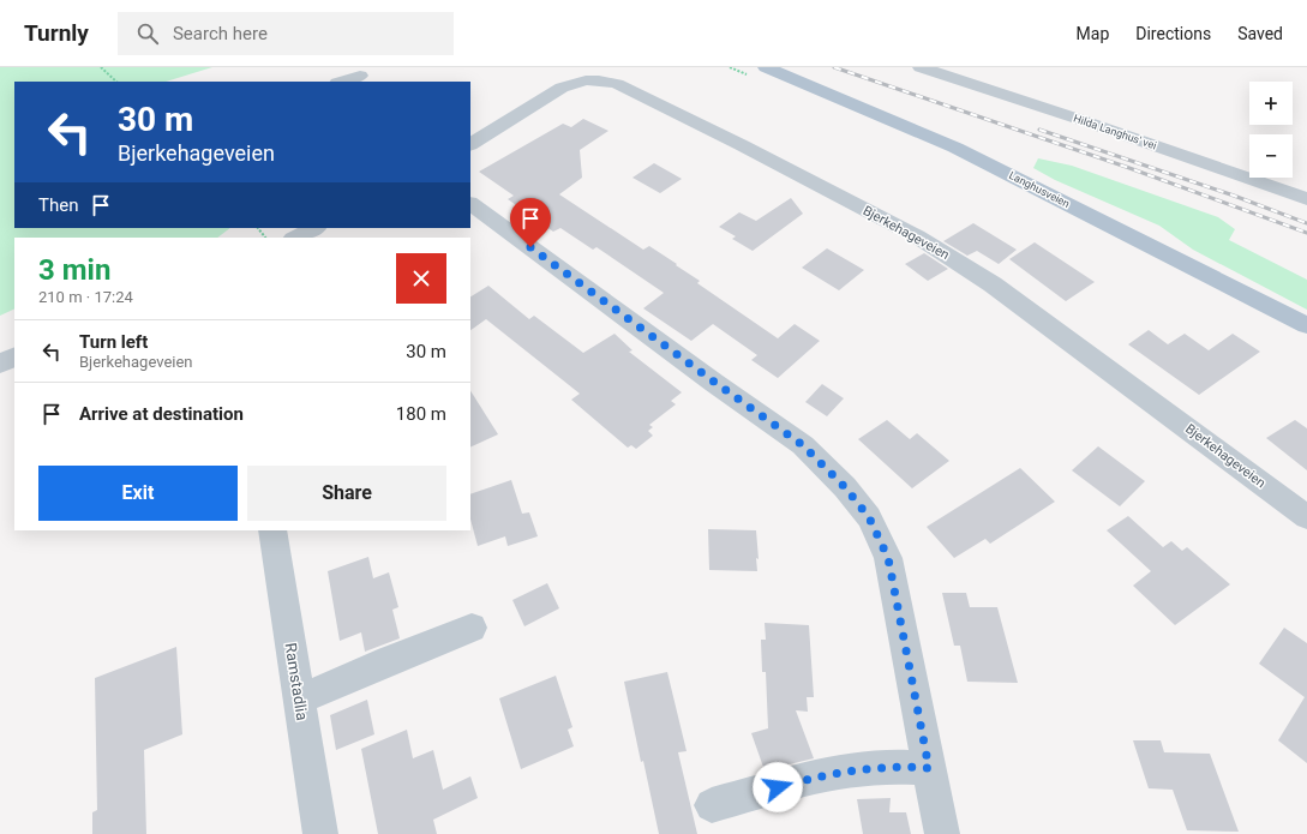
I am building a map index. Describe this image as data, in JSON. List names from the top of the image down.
{
  "streets": {
    "main road": ["Langhusveien"],
    "street": ["Hilda Langhus' vei", "Bjerkehageveien", "Ramstadlia"]
  },
  "page": {
    "header": "Turnly",
    "search": "Search here",
    "nav": ["Map", "Directions", "Saved"],
    "map_buttons": ["+", "−"],
    "turn": ["30 m", "Bjerkehageveien"],
    "then": "Then",
    "heading": ["3 min", "210 m · 17:24"],
    "list": [
      {
        "name": "Turn left",
        "note": "Bjerkehageveien",
        "value": "30 m"
      },
      {
        "name": "Arrive at destination",
        "value": "180 m"
      }
    ],
    "buttons": ["Exit", "Share"]
  }
}
